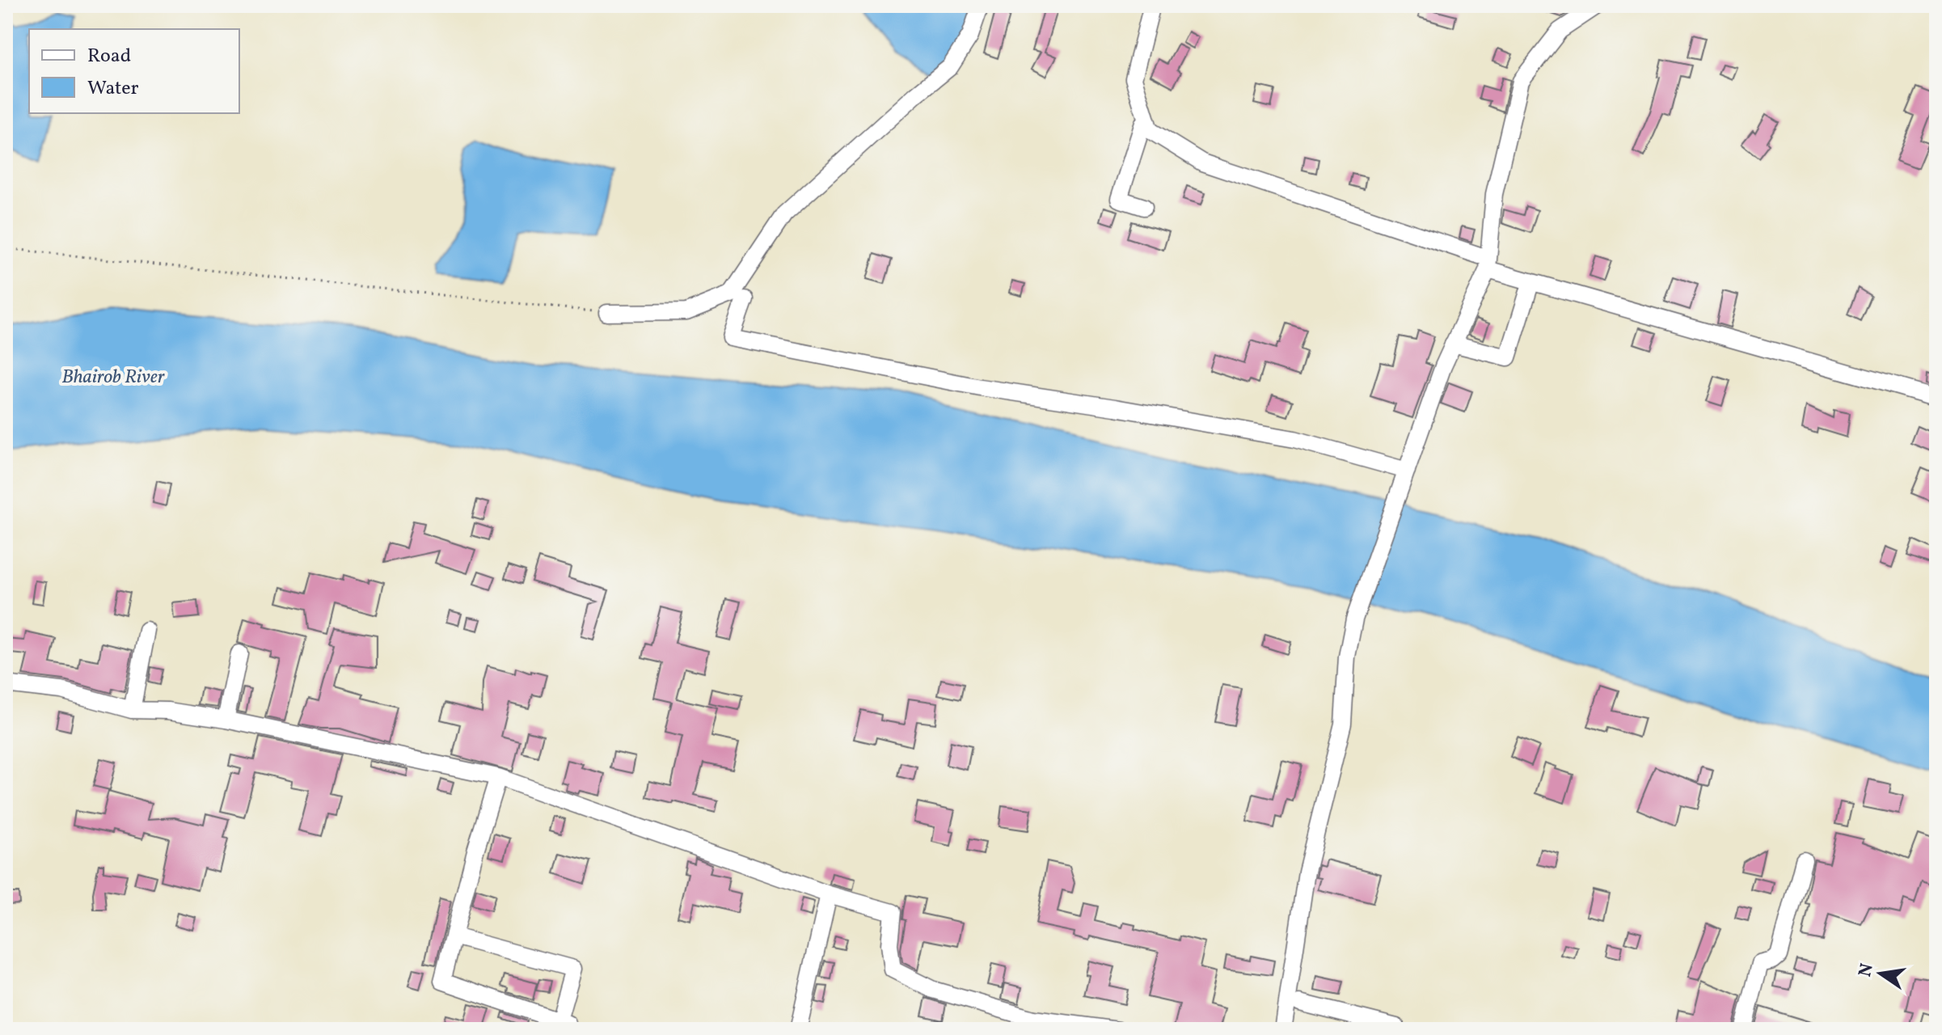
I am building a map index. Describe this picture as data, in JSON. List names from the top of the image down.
{
  "water": ["Bhairob River"],
  "legend": ["Road", "Water"],
  "north": "left"
}
